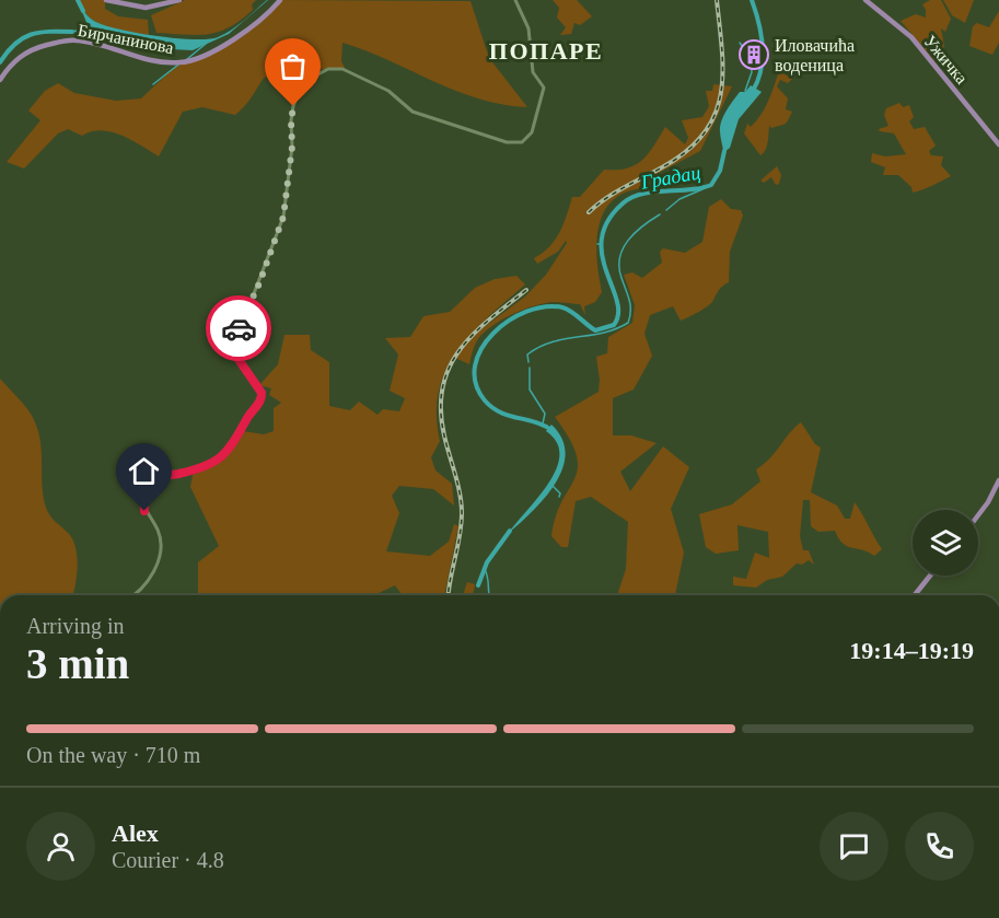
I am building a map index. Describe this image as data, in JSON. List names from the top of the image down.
{
  "streets": {
    "main road": ["Бирчанинова", "Ужичка"]
  },
  "districts": ["ПОПАРЕ"],
  "water": ["Градац"],
  "places": {
    "building": ["Иловачића воденица"]
  },
  "page": {
    "heading": ["3 min", "Arriving in", "19:14–19:19"],
    "panel": ["Alex", "Courier · 4.8"],
    "bar": "On the way · 710 m"
  }
}
